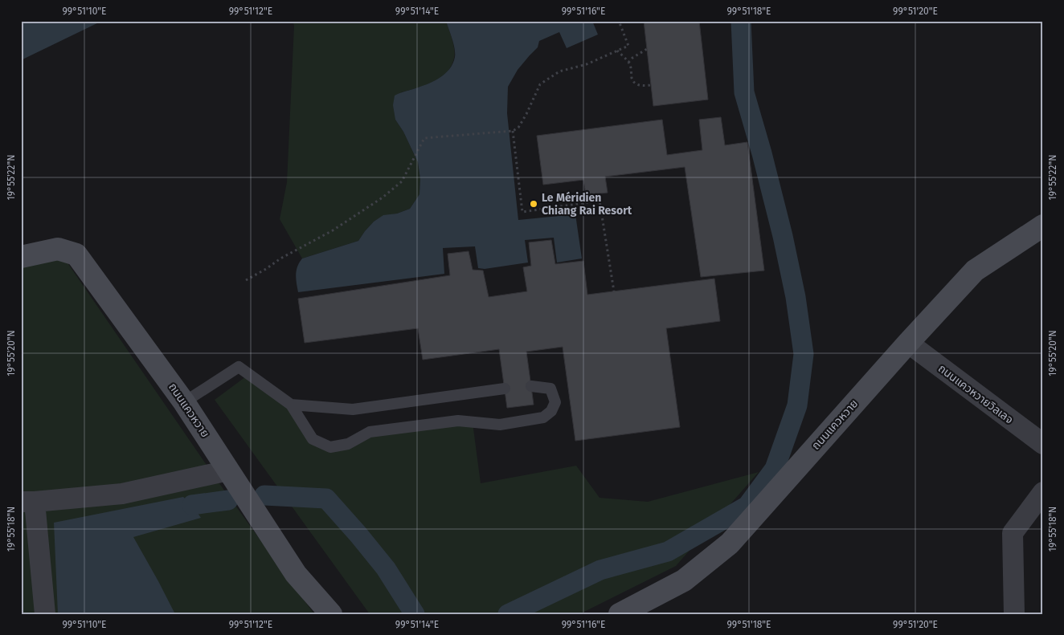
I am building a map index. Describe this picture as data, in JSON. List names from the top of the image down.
{
  "streets": {
    "street": ["ถนนแควหวายวิลเลจ", "ถนนแควหวาย"]
  },
  "crossings": [
    ["ถนนแควหวายวิลเลจ", "ถนนแควหวาย"]
  ],
  "places": ["Le Méridien Chiang Rai Resort"],
  "coordinates": [
    "99°51'10\"E",
    "99°51'12\"E",
    "99°51'14\"E",
    "99°51'16\"E",
    "99°51'18\"E",
    "99°51'20\"E",
    "19°55'22\"N",
    "19°55'20\"N",
    "19°55'18\"N"
  ]
}
